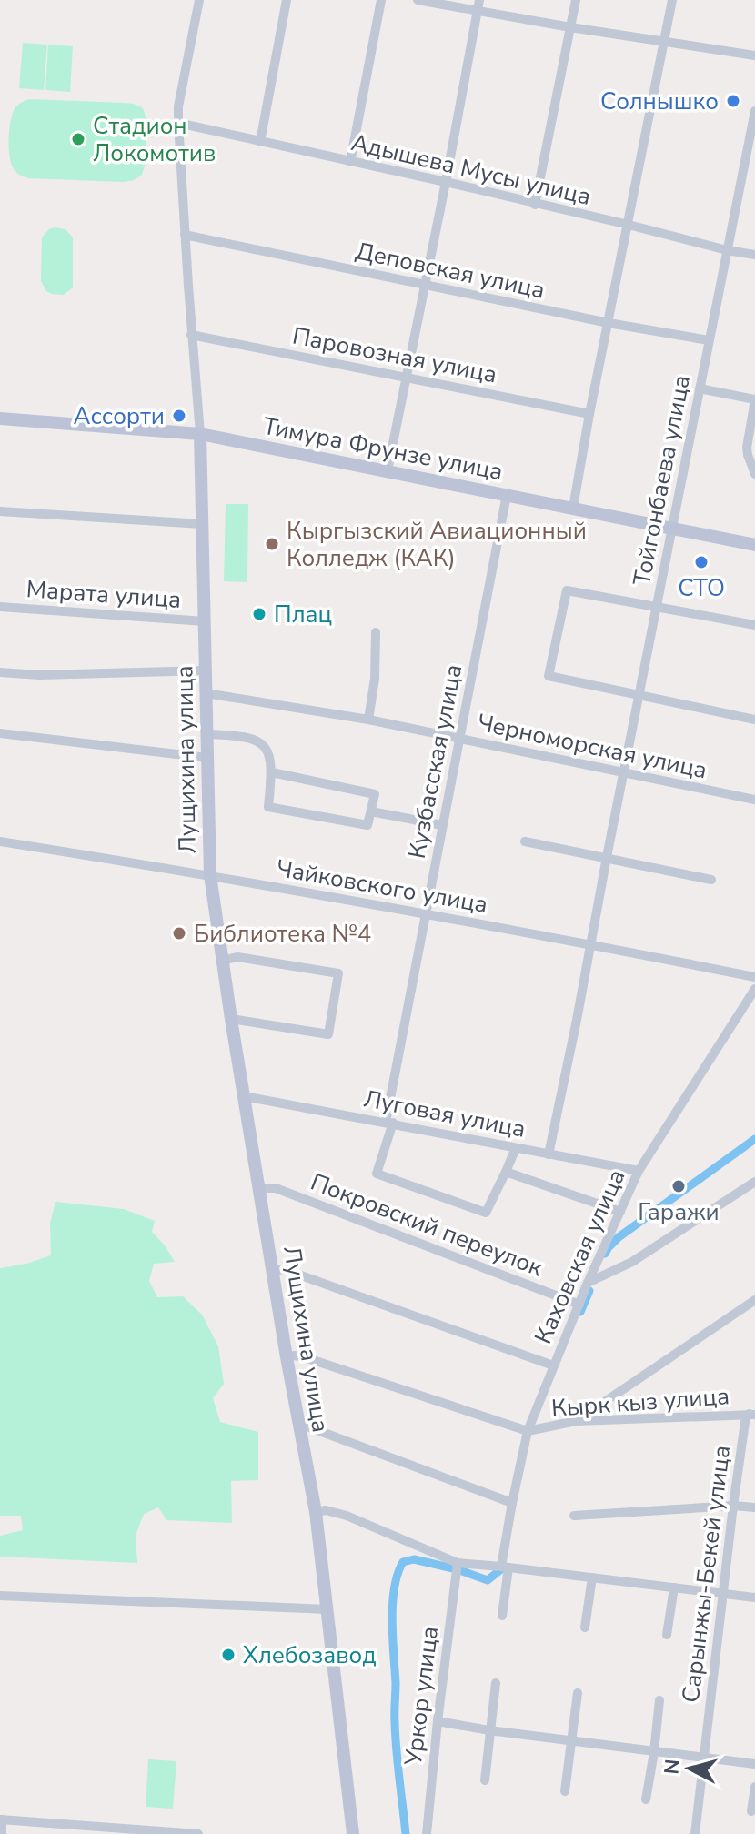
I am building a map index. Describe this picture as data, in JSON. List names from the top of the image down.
{
  "streets": {
    "street": [
      "Адышева Мусы улица",
      "Деповская улица",
      "Паровозная улица",
      "Тимура Фрунзе улица",
      "Тойгонбаева улица",
      "Марата улица",
      "Черноморская улица",
      "Лущихина улица",
      "Кузбасская улица",
      "Чайковского улица",
      "Луговая улица",
      "Покровский переулок",
      "Каховская улица",
      "Кырк кыз улица",
      "Сарынжы-Бекей улица",
      "Уркор улица"
    ]
  },
  "crossings": [
    ["Адышева Мусы улица", "Тойгонбаева улица"],
    ["Адышева Мусы улица", "Лущихина улица"],
    ["Деповская улица", "Тойгонбаева улица"],
    ["Деповская улица", "Лущихина улица"],
    ["Паровозная улица", "Лущихина улица"],
    ["Тимура Фрунзе улица", "Тойгонбаева улица"],
    ["Тимура Фрунзе улица", "Лущихина улица"],
    ["Тимура Фрунзе улица", "Кузбасская улица"],
    ["Тойгонбаева улица", "Черноморская улица"],
    ["Тойгонбаева улица", "Чайковского улица"],
    ["Тойгонбаева улица", "Луговая улица"],
    ["Марата улица", "Лущихина улица"],
    ["Черноморская улица", "Лущихина улица"],
    ["Черноморская улица", "Кузбасская улица"],
    ["Лущихина улица", "Чайковского улица"],
    ["Лущихина улица", "Луговая улица"],
    ["Лущихина улица", "Покровский переулок"],
    ["Кузбасская улица", "Чайковского улица"],
    ["Кузбасская улица", "Луговая улица"],
    ["Луговая улица", "Каховская улица"],
    ["Покровский переулок", "Каховская улица"],
    ["Каховская улица", "Кырк кыз улица"],
    ["Кырк кыз улица", "Сарынжы-Бекей улица"]
  ],
  "places": [
    "Солнышко",
    "Стадион Локомотив",
    "Ассорти",
    "Кыргызский Авиационный Колледж (КАК)",
    "СТО",
    "Плац",
    "Библиотека №4",
    "Гаражи",
    "Хлебозавод"
  ],
  "north": "left"
}
